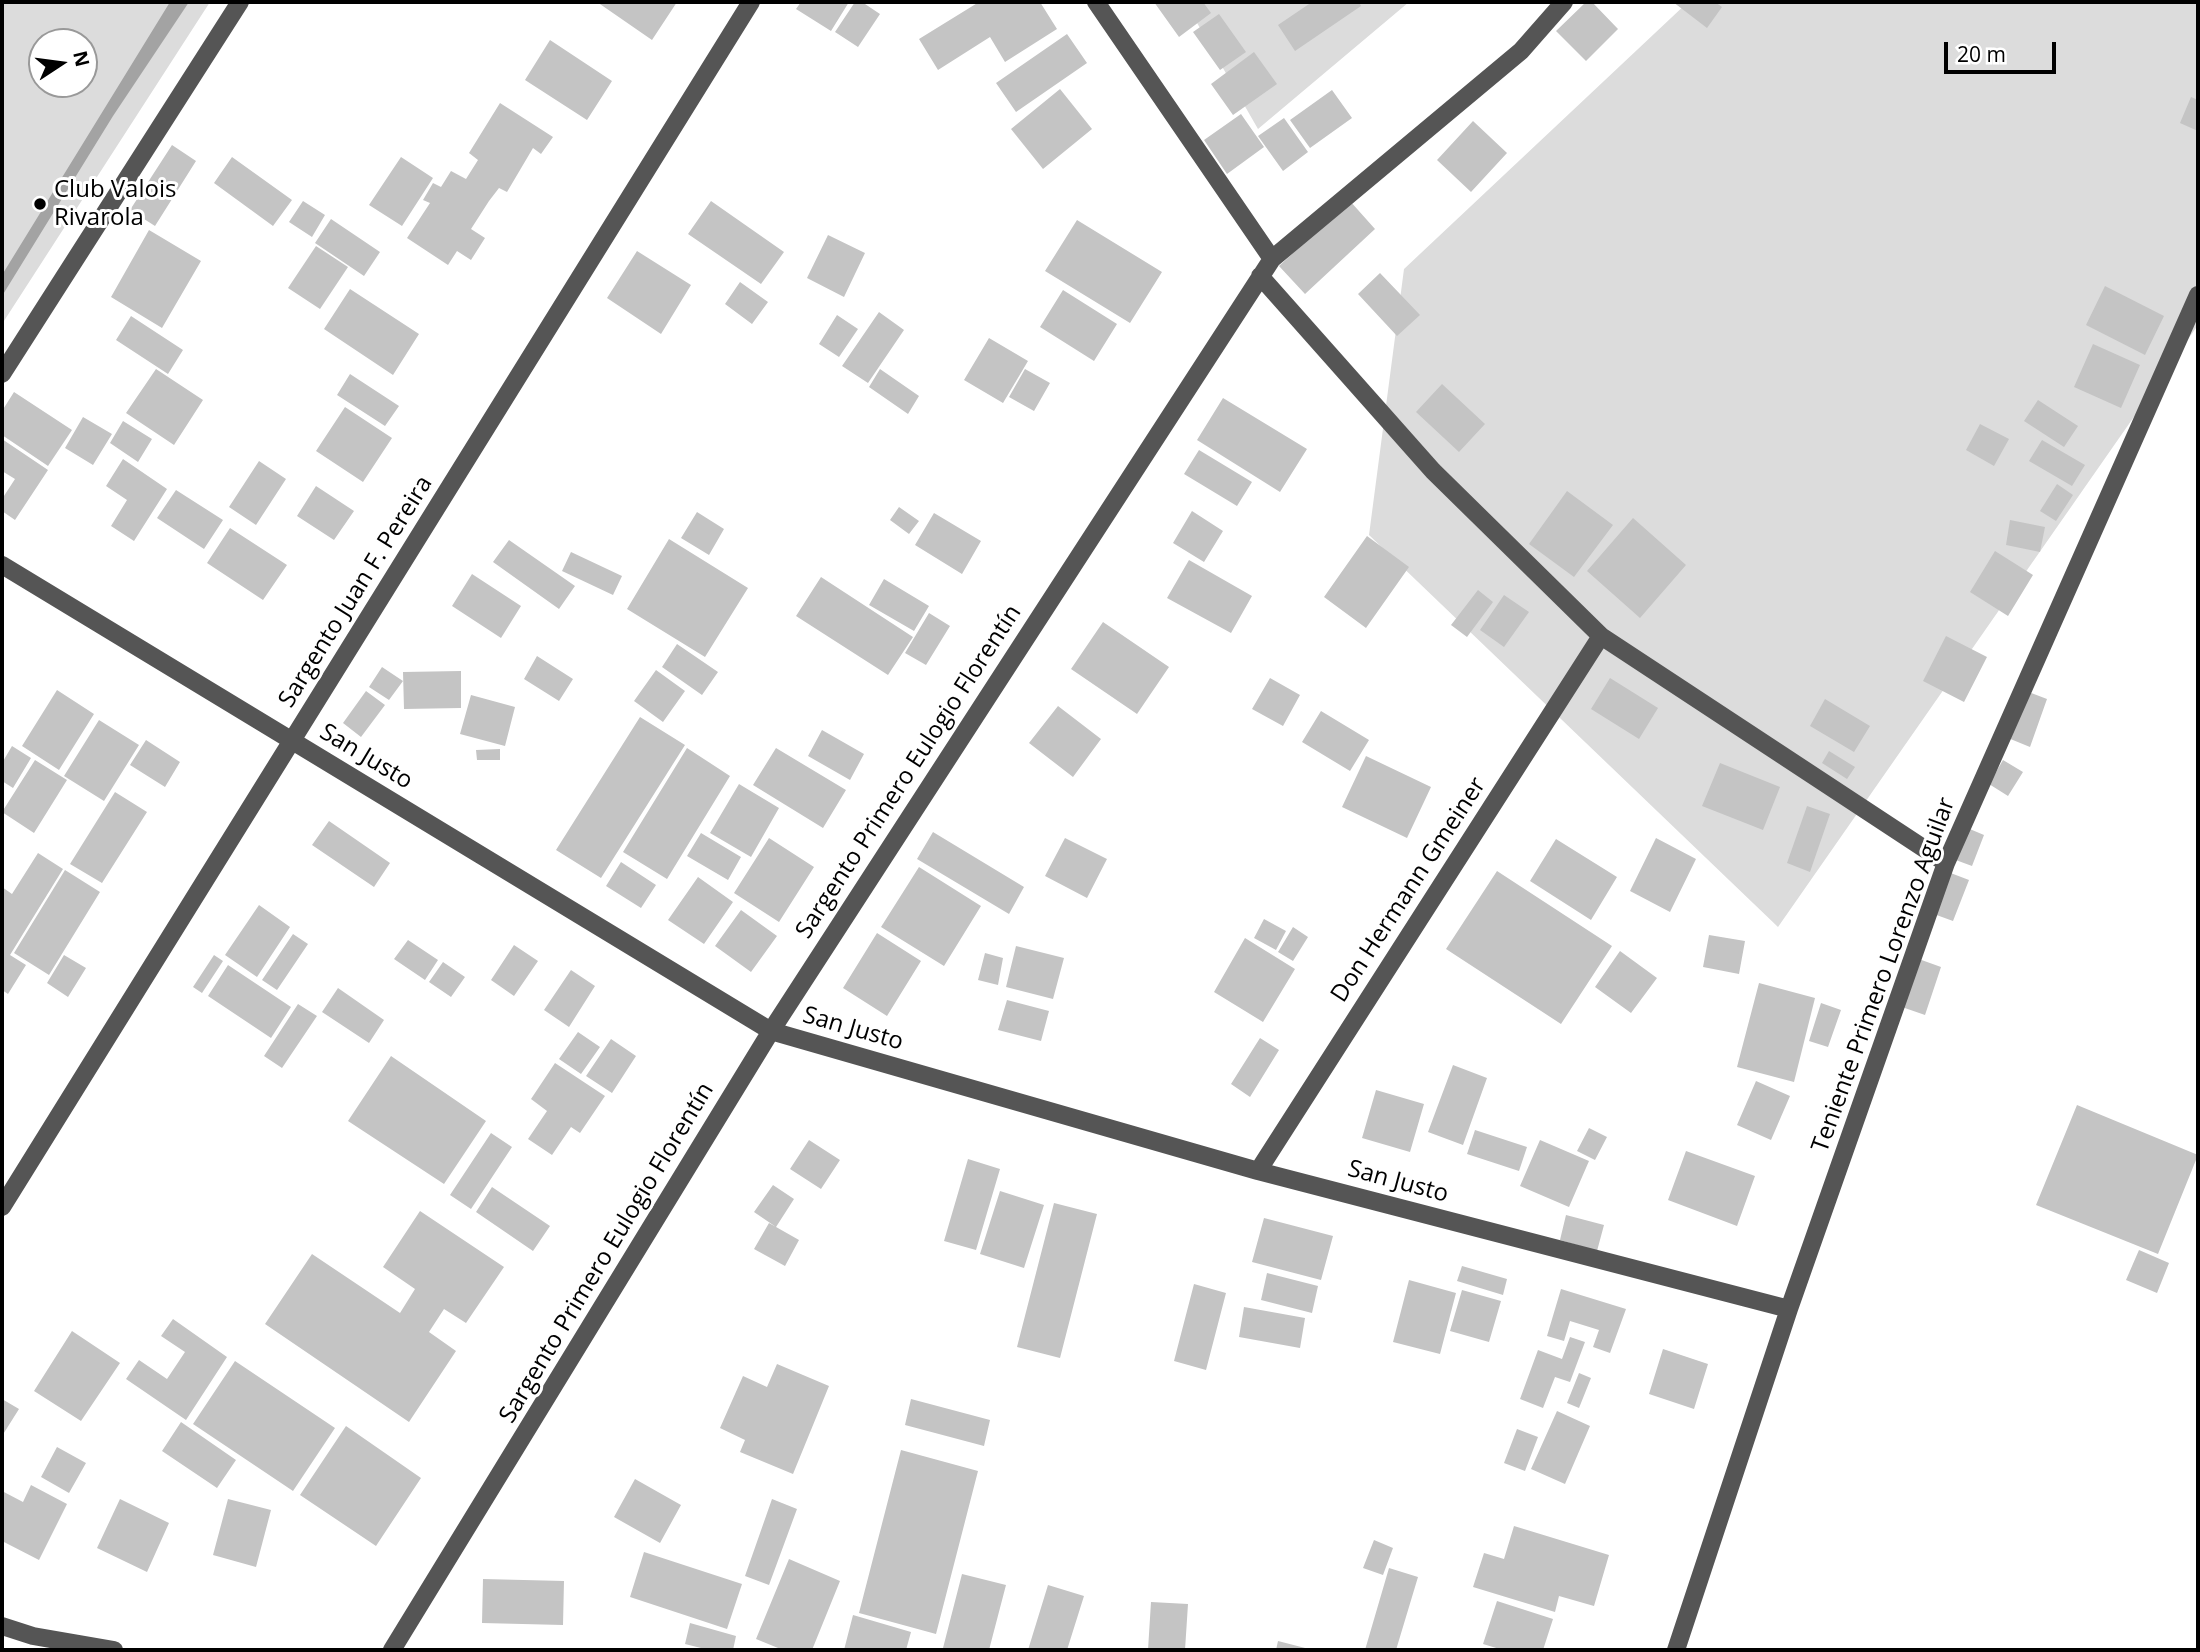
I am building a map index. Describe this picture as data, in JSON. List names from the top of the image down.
{
  "streets": {
    "street": [
      "Sargento Juan F. Pereira",
      "San Justo",
      "Sargento Primero Eulogio Florentín",
      "Don Hermann Gmeiner",
      "Teniente Primero Lorenzo Aguilar"
    ]
  },
  "crossings": [
    ["Sargento Juan F. Pereira", "San Justo"],
    ["San Justo", "Sargento Primero Eulogio Florentín"],
    ["San Justo", "Don Hermann Gmeiner"],
    ["San Justo", "Teniente Primero Lorenzo Aguilar"]
  ],
  "places": ["Club Valois Rivarola"],
  "scale_bar": "20 m",
  "north": "right"
}
